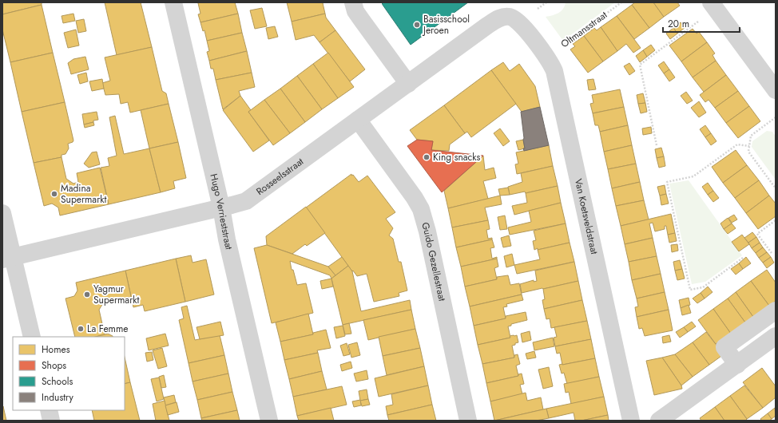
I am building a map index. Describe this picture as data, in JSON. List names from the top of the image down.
{
  "streets": {
    "street": [
      "Rosseelsstraat",
      "Hugo Verrieststraat",
      "Van Koetsveldstraat",
      "Guido Gezellestraat"
    ],
    "path": ["Oltmansstraat"]
  },
  "crossings": [
    ["Oltmansstraat", "Van Koetsveldstraat"],
    ["Rosseelsstraat", "Hugo Verrieststraat"],
    ["Rosseelsstraat", "Van Koetsveldstraat"],
    ["Rosseelsstraat", "Guido Gezellestraat"]
  ],
  "places": [
    "Basisschool Jeroen",
    "King snacks",
    "Madina Supermarkt",
    "Yagmur Supermarkt",
    "La Femme"
  ],
  "legend": [
    "Homes",
    "Shops",
    "Schools",
    "Industry"
  ],
  "scale_bar": "20 m"
}
